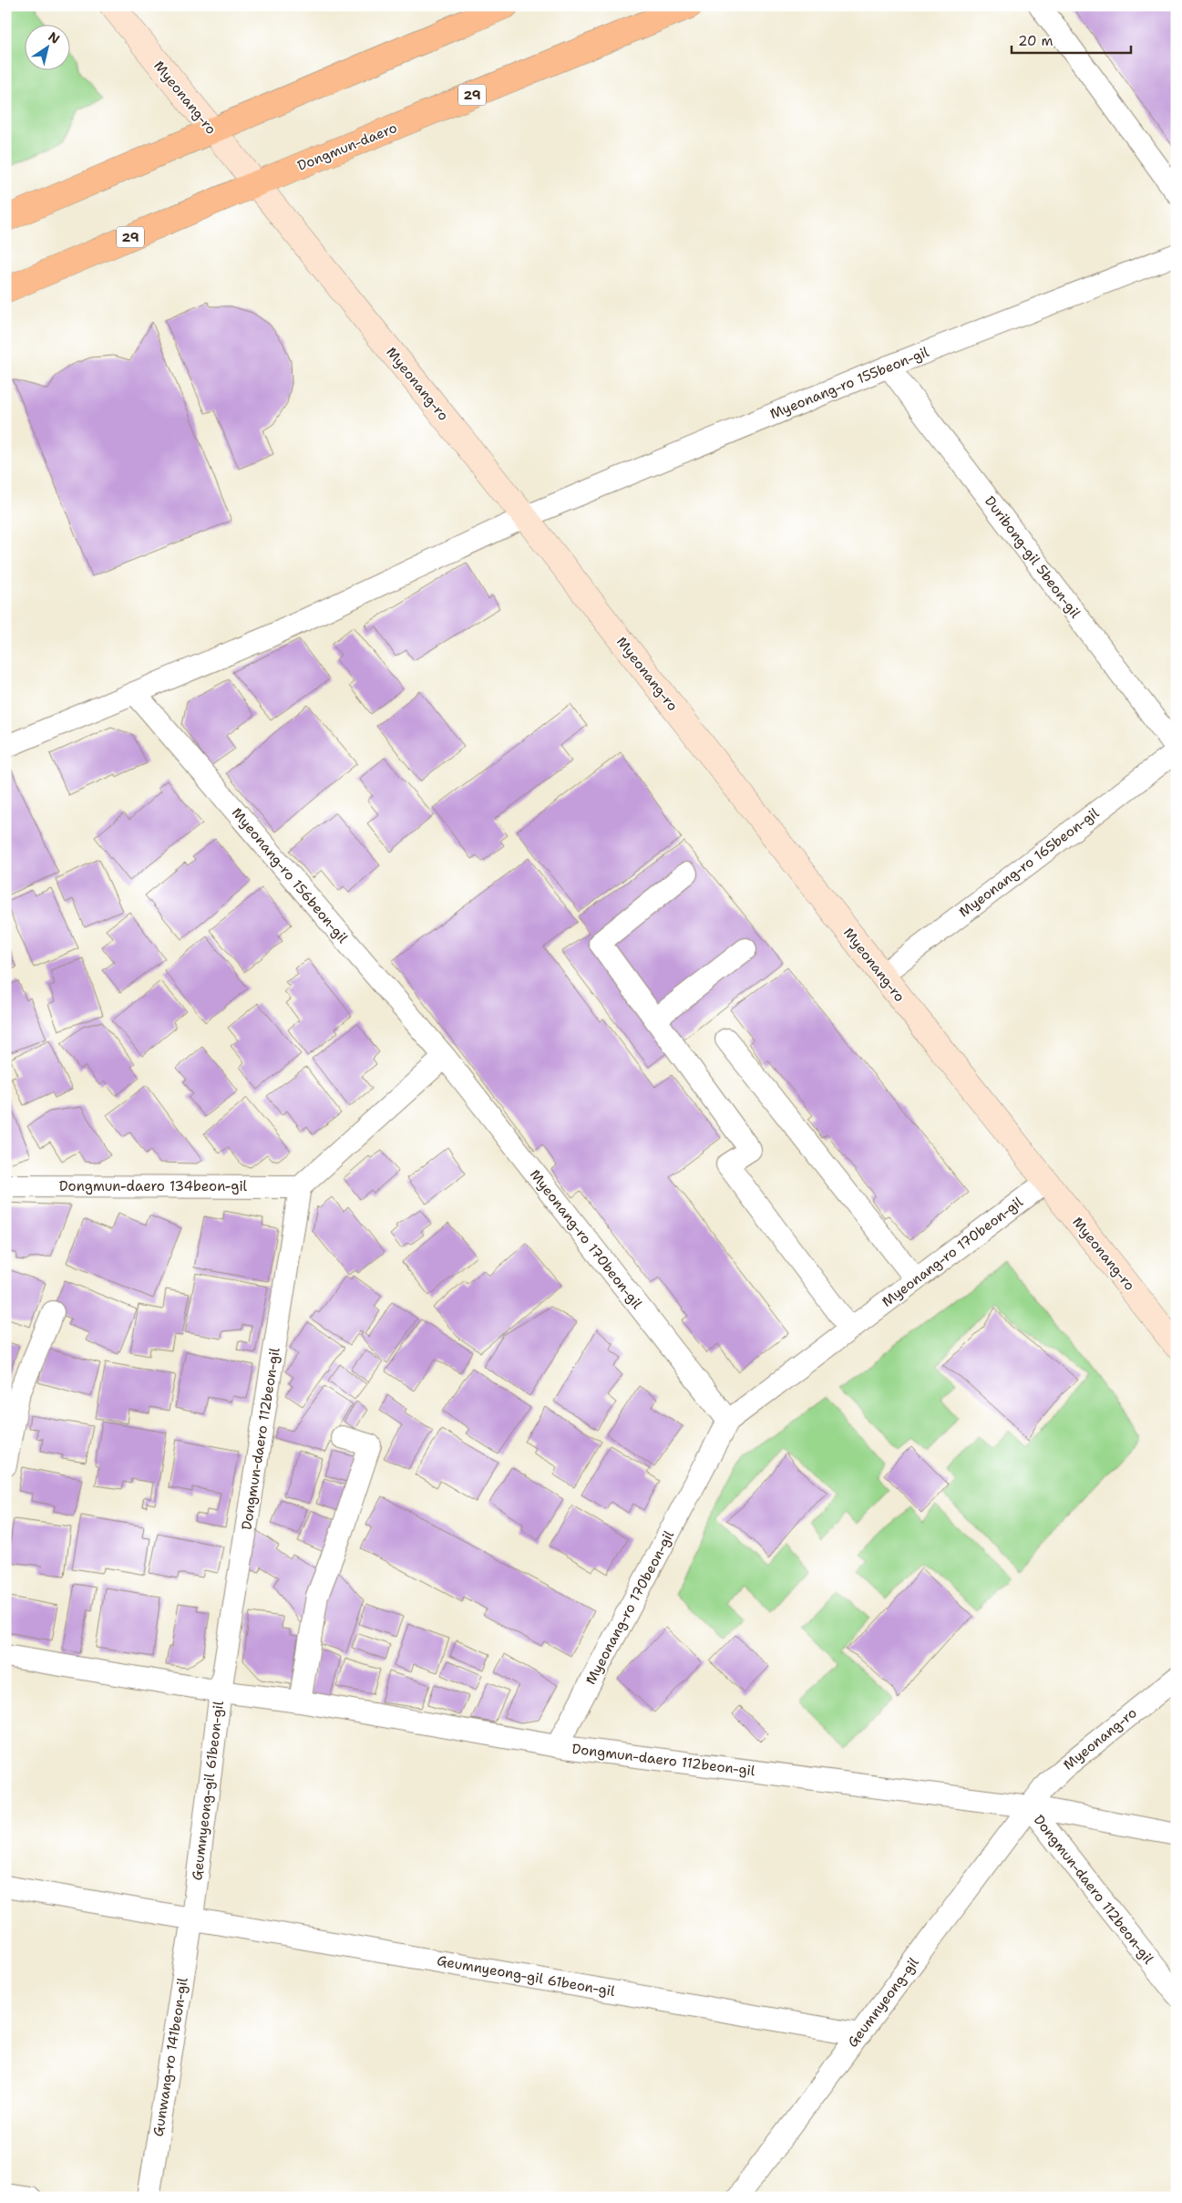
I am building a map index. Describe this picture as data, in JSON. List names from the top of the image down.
{
  "streets": {
    "main road": ["29", "Myeonang-ro", "Dongmun-daero"],
    "lane": [
      "Myeonang-ro 155beon-gil",
      "Duribong-gil 5beon-gil",
      "Myeonang-ro 165beon-gil",
      "Myeonang-ro 156beon-gil",
      "Dongmun-daero 134beon-gil",
      "Myeonang-ro 170beon-gil",
      "Dongmun-daero 112beon-gil",
      "Geumnyeong-gil 61beon-gil",
      "Geumnyeong-gil",
      "Gunwang-ro 141beon-gil"
    ]
  },
  "crossings": [
    ["Myeonang-ro", "Dongmun-daero"],
    ["Myeonang-ro", "Myeonang-ro 155beon-gil"],
    ["Myeonang-ro", "Myeonang-ro 165beon-gil"],
    ["Myeonang-ro", "Myeonang-ro 170beon-gil"],
    ["Myeonang-ro", "Dongmun-daero 112beon-gil"],
    ["Myeonang-ro", "Geumnyeong-gil"],
    ["Myeonang-ro 155beon-gil", "Duribong-gil 5beon-gil"],
    ["Myeonang-ro 156beon-gil", "Myeonang-ro 170beon-gil"],
    ["Dongmun-daero 134beon-gil", "Dongmun-daero 112beon-gil"],
    ["Myeonang-ro 170beon-gil", "Dongmun-daero 112beon-gil"],
    ["Dongmun-daero 112beon-gil", "Geumnyeong-gil 61beon-gil"],
    ["Dongmun-daero 112beon-gil", "Geumnyeong-gil"],
    ["Geumnyeong-gil 61beon-gil", "Geumnyeong-gil"],
    ["Geumnyeong-gil 61beon-gil", "Gunwang-ro 141beon-gil"]
  ],
  "scale_bar": "20 m",
  "north": "top right"
}
